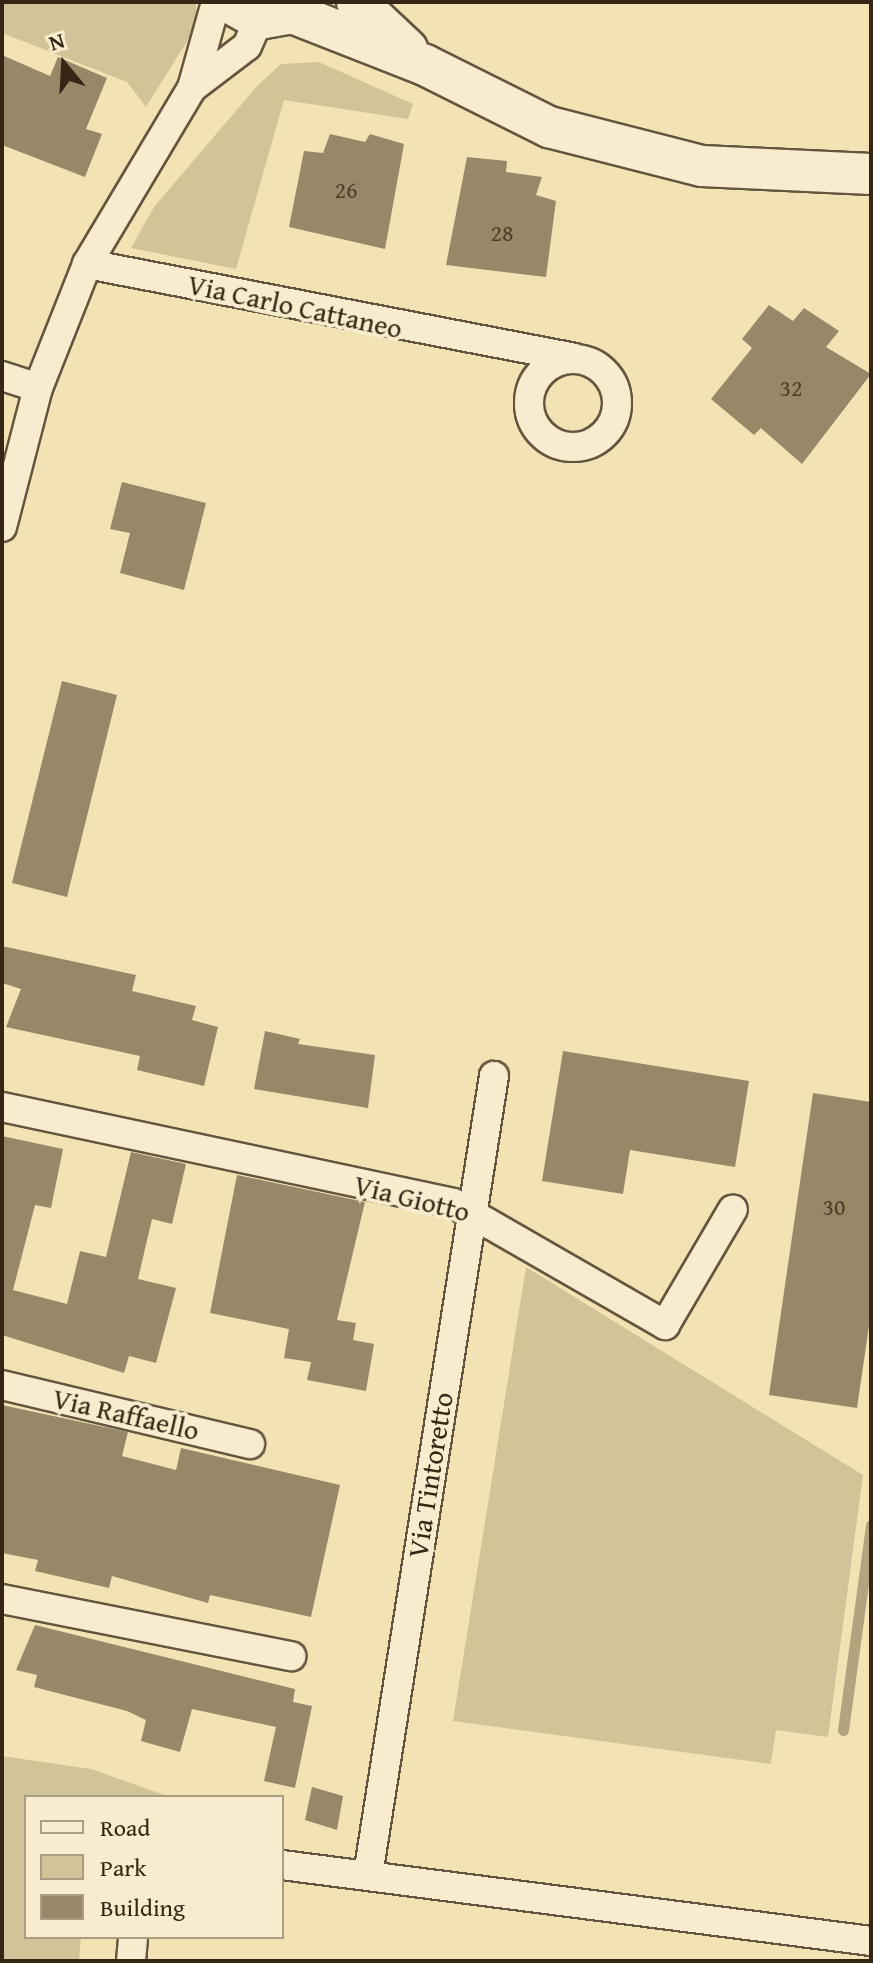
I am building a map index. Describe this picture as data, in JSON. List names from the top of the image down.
{
  "streets": {
    "street": [
      "Via Carlo Cattaneo",
      "Via Giotto",
      "Via Raffaello",
      "Via Tintoretto"
    ]
  },
  "crossings": [
    ["Via Giotto", "Via Tintoretto"]
  ],
  "house_numbers": [
    "26",
    "28",
    "32",
    "30"
  ],
  "legend": ["Road", "Park", "Building"],
  "north": "top"
}
